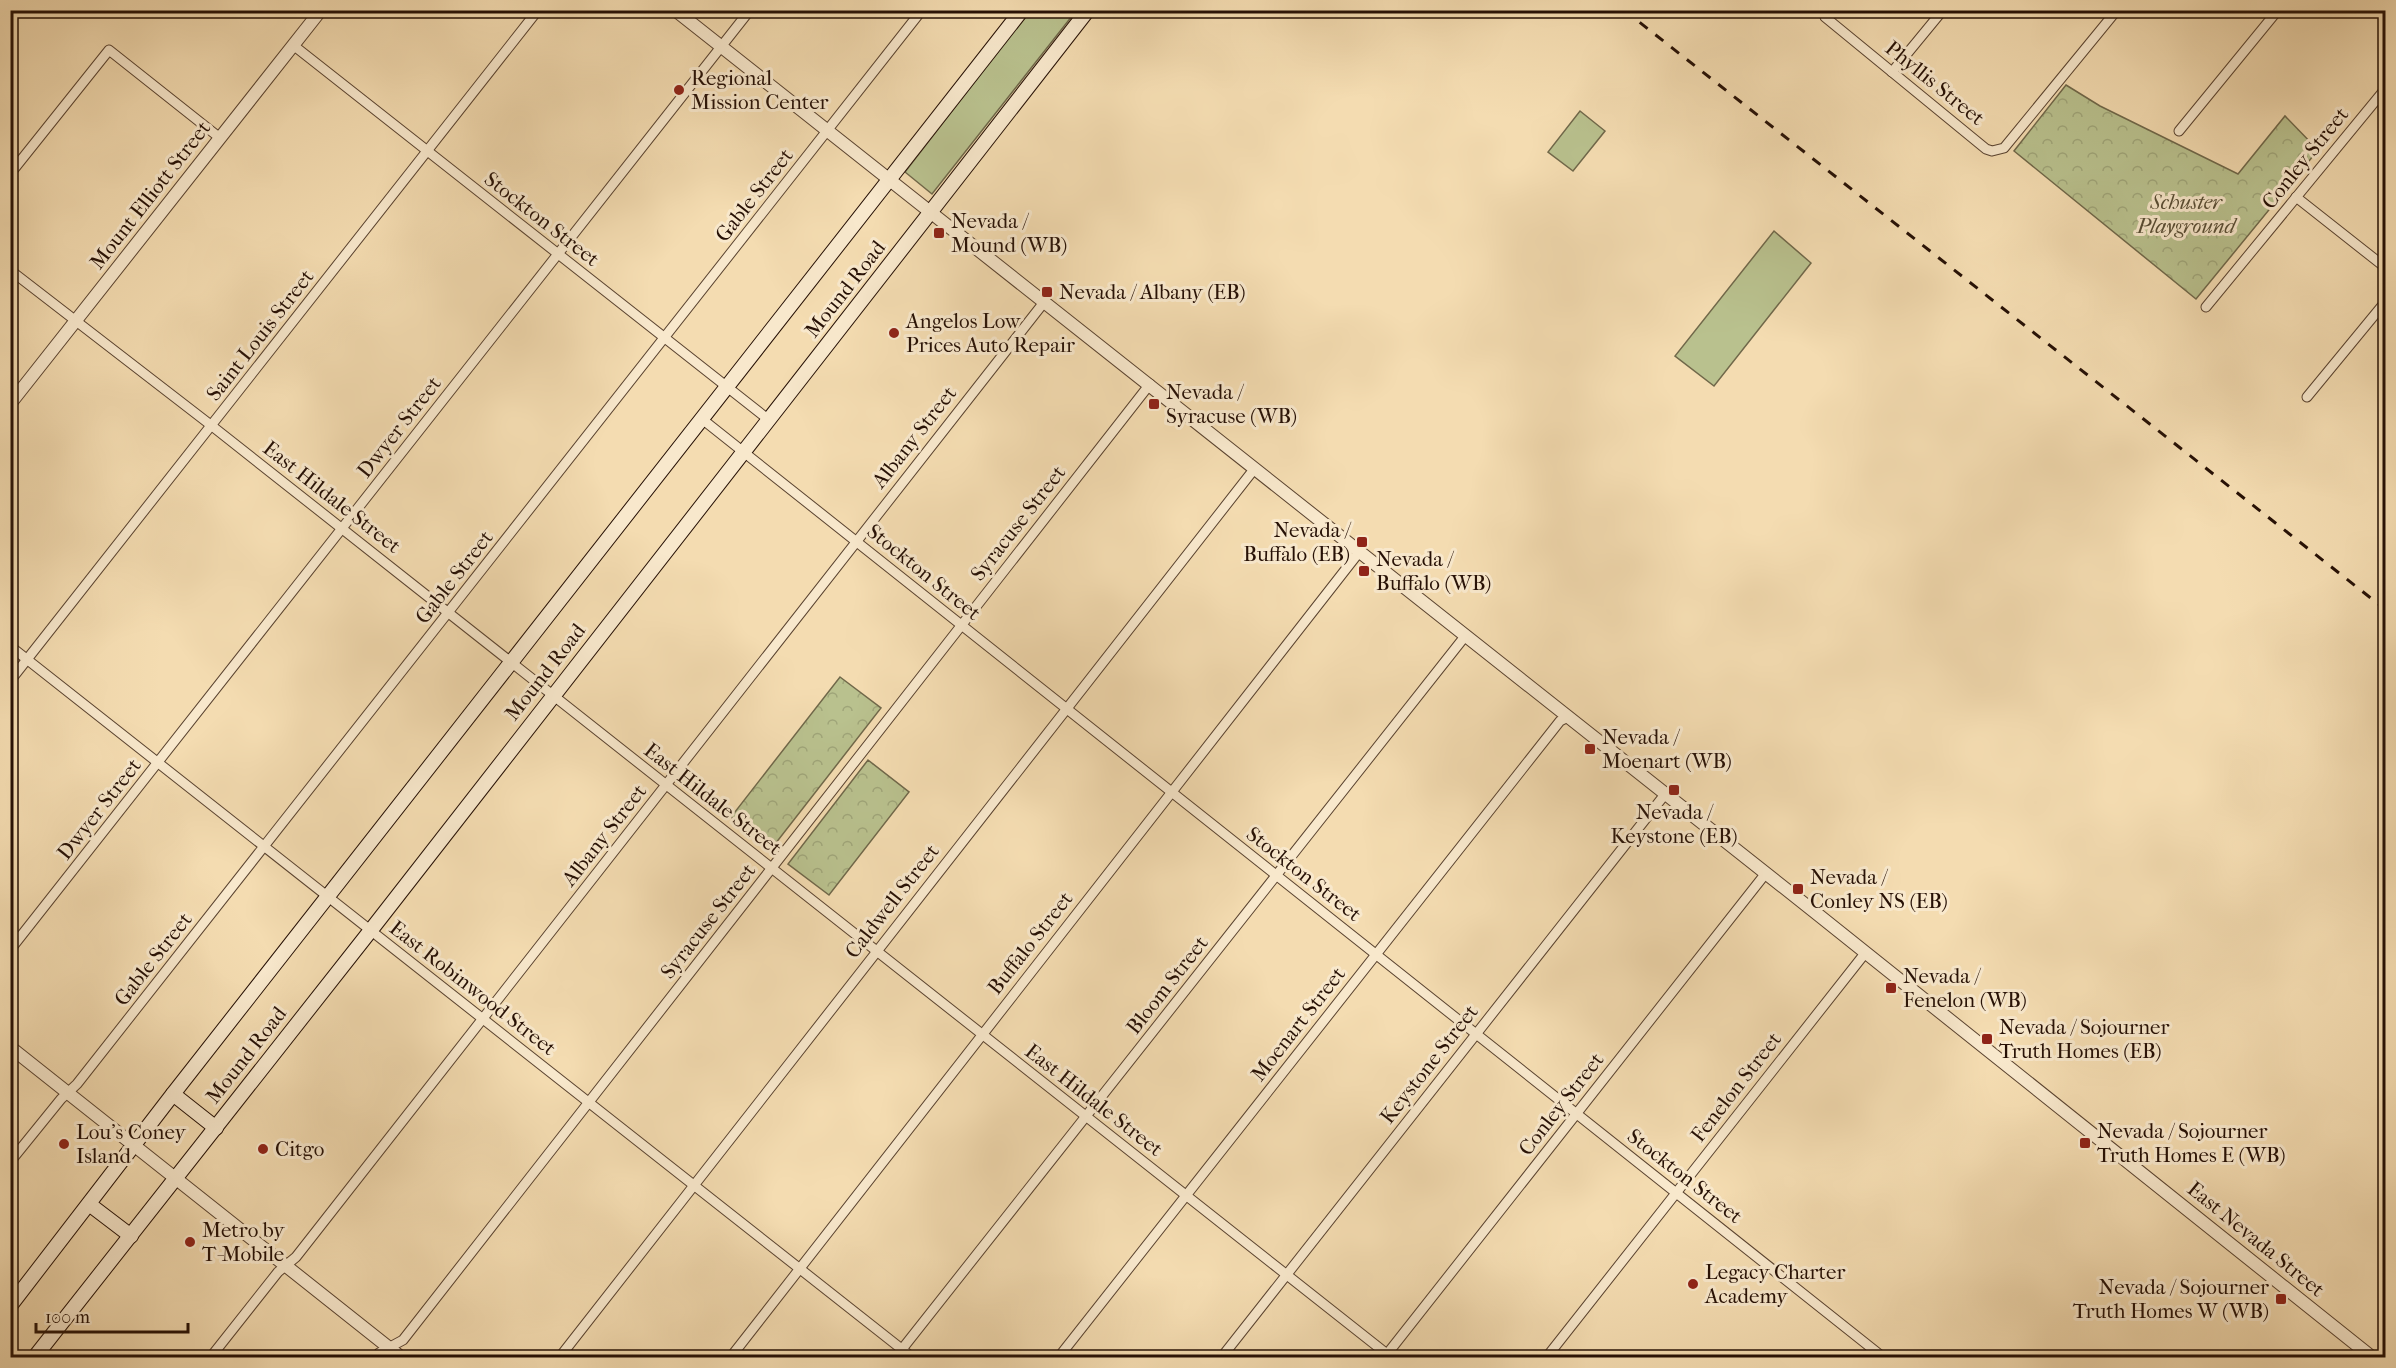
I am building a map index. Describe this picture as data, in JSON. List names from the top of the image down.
{
  "streets": {
    "main road": ["Mound Road"],
    "street": [
      "Phyllis Street",
      "Conley Street",
      "Mount Elliott Street",
      "Gable Street",
      "Stockton Street",
      "Saint Louis Street",
      "Dwyer Street",
      "Albany Street",
      "East Hildale Street",
      "Syracuse Street",
      "Caldwell Street",
      "Buffalo Street",
      "Bloom Street",
      "East Robinwood Street",
      "Moenart Street",
      "Keystone Street",
      "Fenelon Street",
      "East Nevada Street"
    ]
  },
  "crossings": [
    ["Conley Street", "Stockton Street"],
    ["Conley Street", "East Hildale Street"],
    ["Conley Street", "East Nevada Street"],
    ["Mount Elliott Street", "Stockton Street"],
    ["Mount Elliott Street", "East Hildale Street"],
    ["Gable Street", "Stockton Street"],
    ["Gable Street", "East Hildale Street"],
    ["Gable Street", "East Robinwood Street"],
    ["Gable Street", "East Nevada Street"],
    ["Stockton Street", "Mound Road"],
    ["Stockton Street", "Saint Louis Street"],
    ["Stockton Street", "Dwyer Street"],
    ["Stockton Street", "Albany Street"],
    ["Stockton Street", "Syracuse Street"],
    ["Stockton Street", "Caldwell Street"],
    ["Stockton Street", "Buffalo Street"],
    ["Stockton Street", "Bloom Street"],
    ["Stockton Street", "Moenart Street"],
    ["Stockton Street", "Keystone Street"],
    ["Stockton Street", "Fenelon Street"],
    ["Mound Road", "East Hildale Street"],
    ["Mound Road", "East Robinwood Street"],
    ["Mound Road", "East Nevada Street"],
    ["Saint Louis Street", "East Hildale Street"],
    ["Saint Louis Street", "East Robinwood Street"],
    ["Dwyer Street", "East Hildale Street"],
    ["Dwyer Street", "East Robinwood Street"],
    ["Dwyer Street", "East Nevada Street"],
    ["Albany Street", "East Hildale Street"],
    ["Albany Street", "East Robinwood Street"],
    ["Albany Street", "East Nevada Street"],
    ["East Hildale Street", "Syracuse Street"],
    ["East Hildale Street", "Caldwell Street"],
    ["East Hildale Street", "Buffalo Street"],
    ["East Hildale Street", "Bloom Street"],
    ["East Hildale Street", "Moenart Street"],
    ["East Hildale Street", "Keystone Street"],
    ["Syracuse Street", "East Robinwood Street"],
    ["Syracuse Street", "East Nevada Street"],
    ["Caldwell Street", "East Robinwood Street"],
    ["Caldwell Street", "East Nevada Street"],
    ["Buffalo Street", "East Robinwood Street"],
    ["Buffalo Street", "East Nevada Street"],
    ["Bloom Street", "East Robinwood Street"],
    ["Bloom Street", "East Nevada Street"],
    ["Moenart Street", "East Nevada Street"],
    ["Keystone Street", "East Nevada Street"],
    ["Fenelon Street", "East Nevada Street"]
  ],
  "parks": ["Schuster Playground"],
  "places": {
    "other": [
      "Regional Mission Center",
      "Angelos Low Prices Auto Repair",
      "Lou's Coney Island",
      "Citgo",
      "Metro by T-Mobile",
      "Legacy Charter Academy"
    ],
    "transit": [
      "Nevada / Mound (WB)",
      "Nevada / Albany (EB)",
      "Nevada / Syracuse (WB)",
      "Nevada / Buffalo (EB)",
      "Nevada / Buffalo (WB)",
      "Nevada / Moenart (WB)",
      "Nevada / Keystone (EB)",
      "Nevada / Conley NS (EB)",
      "Nevada / Fenelon (WB)",
      "Nevada / Sojourner Truth Homes (EB)",
      "Nevada / Sojourner Truth Homes E (WB)",
      "Nevada / Sojourner Truth Homes W (WB)"
    ]
  },
  "scale_bar": "100 m"
}
